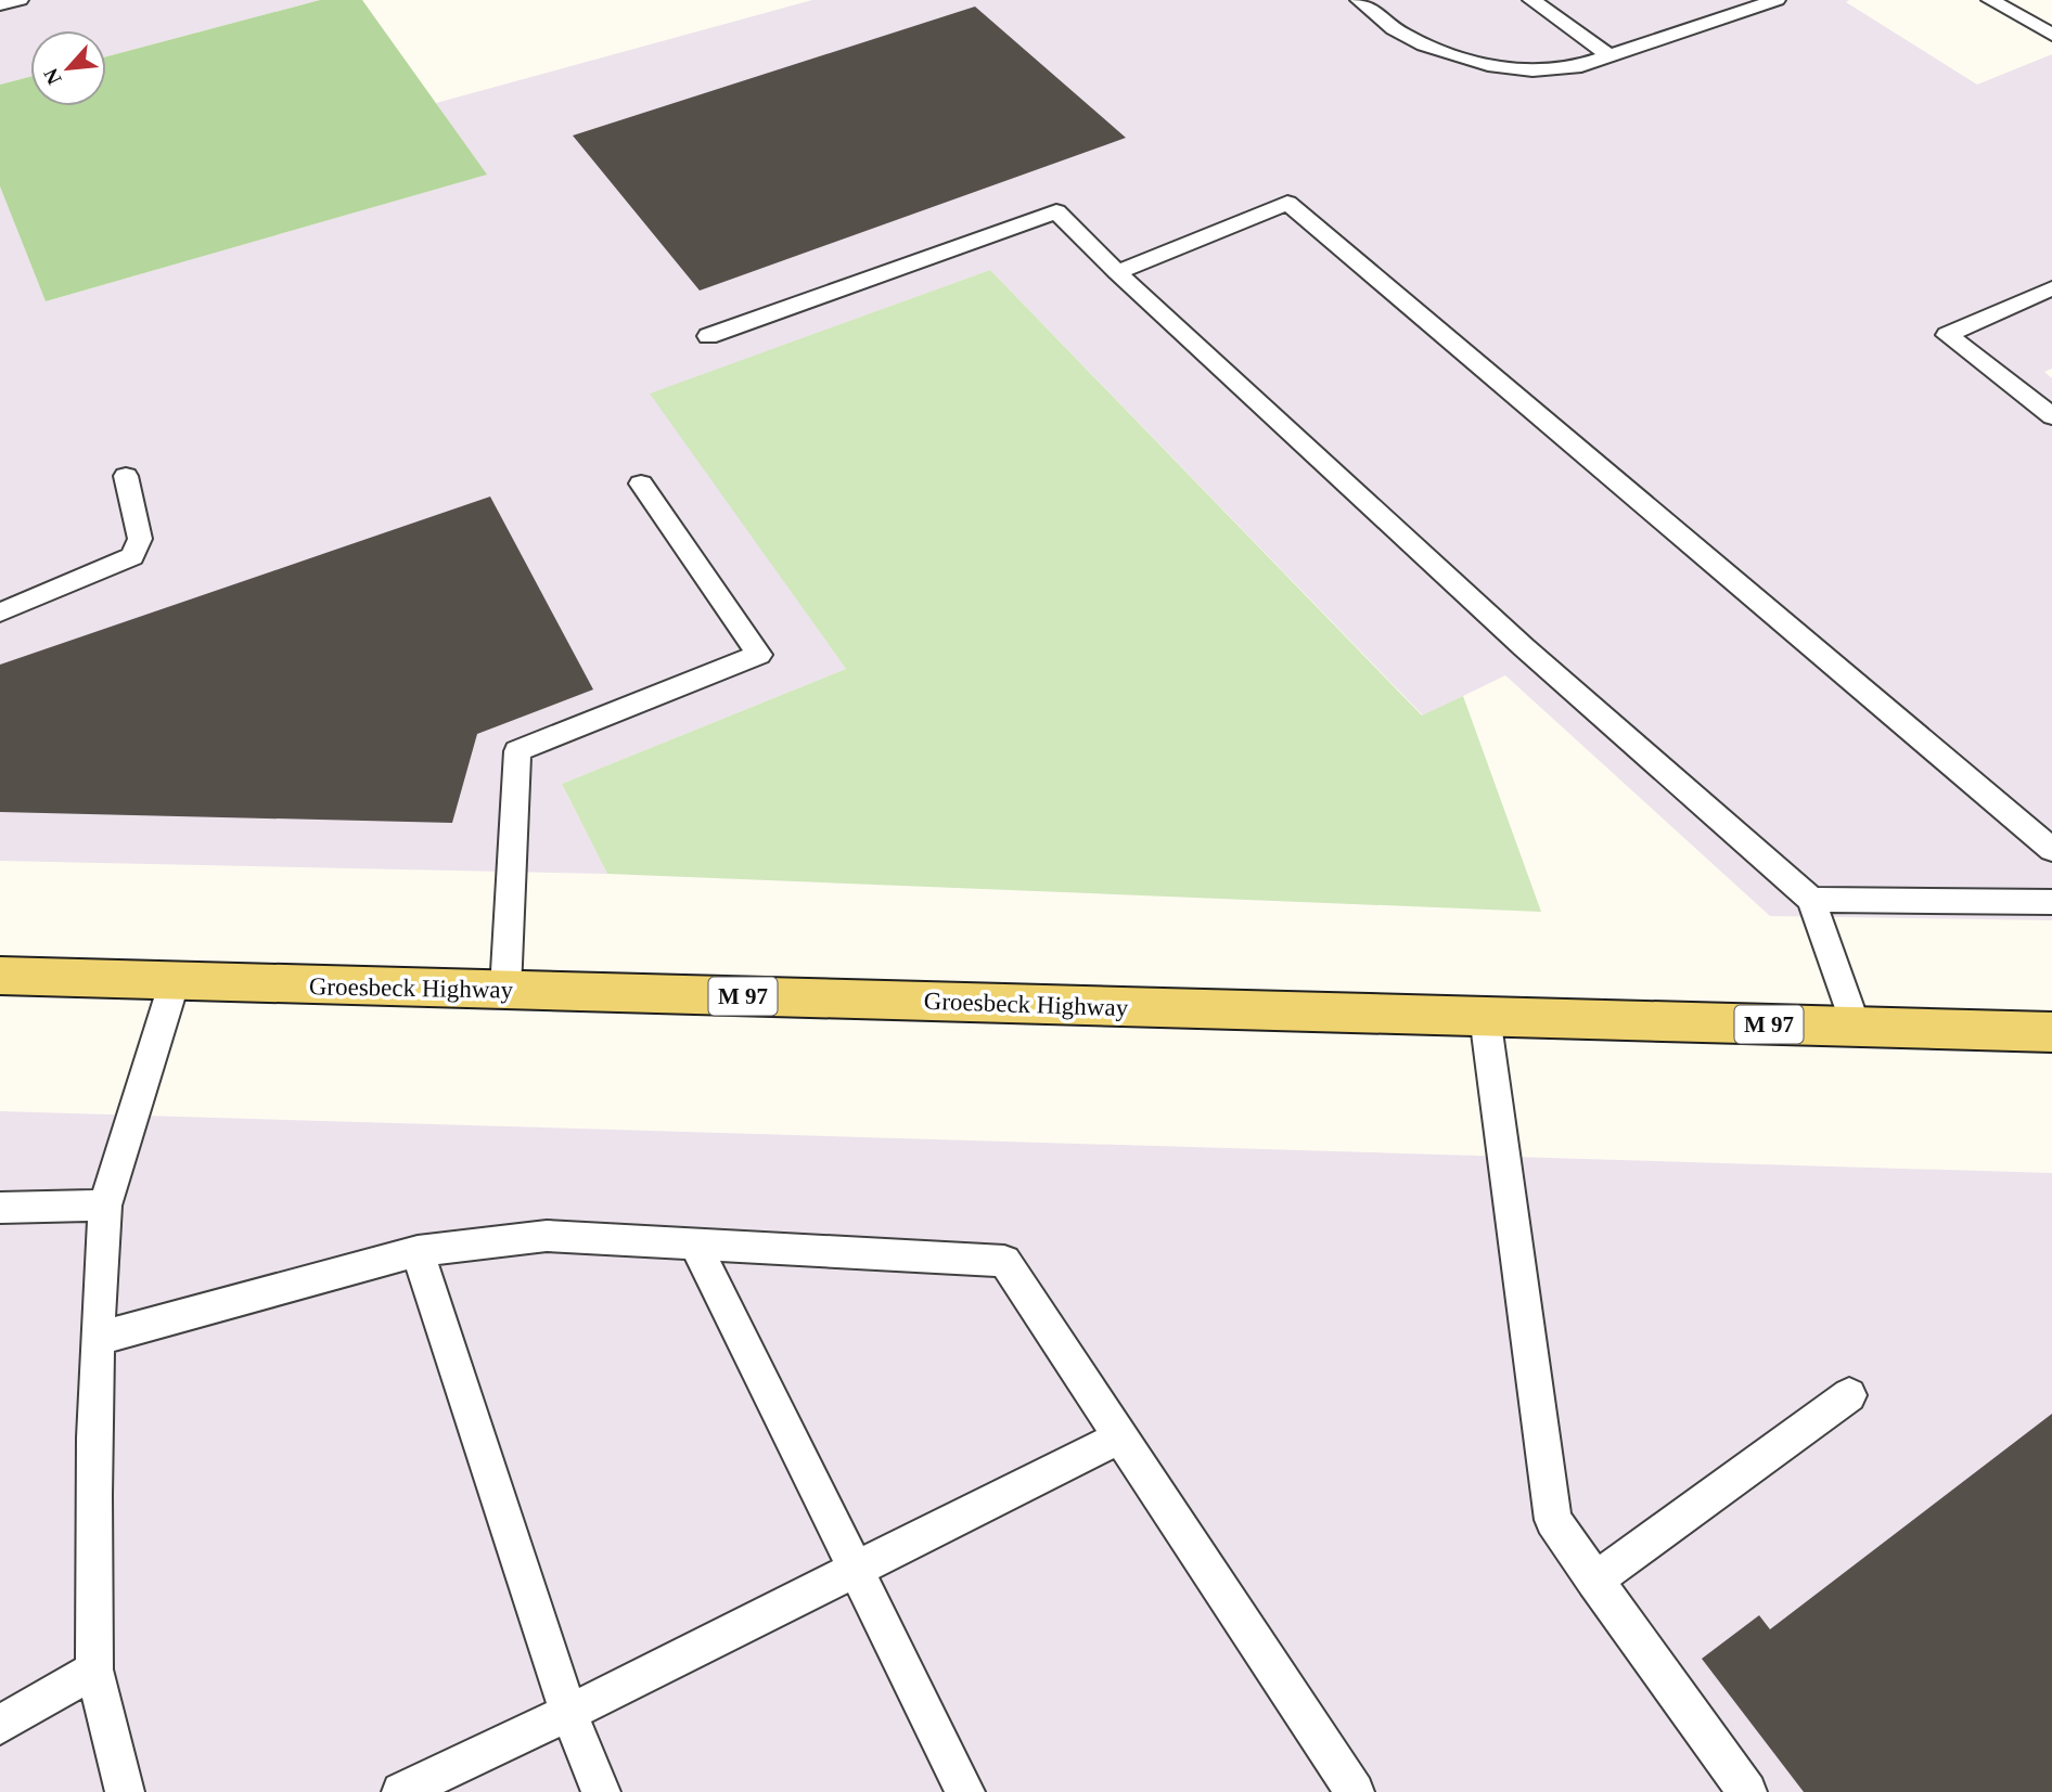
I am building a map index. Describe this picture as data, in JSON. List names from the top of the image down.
{
  "streets": {
    "main road": ["Groesbeck Highway", "M 97"]
  },
  "north": "bottom left"
}
